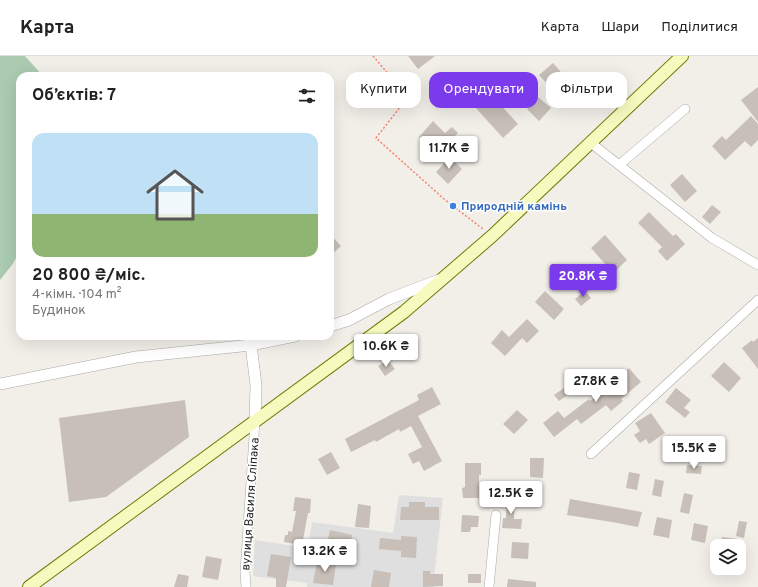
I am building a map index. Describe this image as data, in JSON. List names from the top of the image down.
{
  "streets": {
    "street": ["вулиця Василя Сліпака"]
  },
  "places": ["Природній камінь"],
  "page": {
    "header": "Карта",
    "nav": ["Карта", "Шари", "Поділитися"],
    "chip": ["Купити", "Орендувати", "Фільтри"],
    "heading": "Об’єктів: 7",
    "list": [
      {
        "name": "20 800 ₴/міс.",
        "note": "4-кімн. · 104 m² · Будинок"
      }
    ],
    "price": [
      "11.7K ₴",
      "20.8K ₴",
      "10.6K ₴",
      "27.8K ₴",
      "15.5K ₴",
      "12.5K ₴",
      "13.2K ₴"
    ]
  }
}
